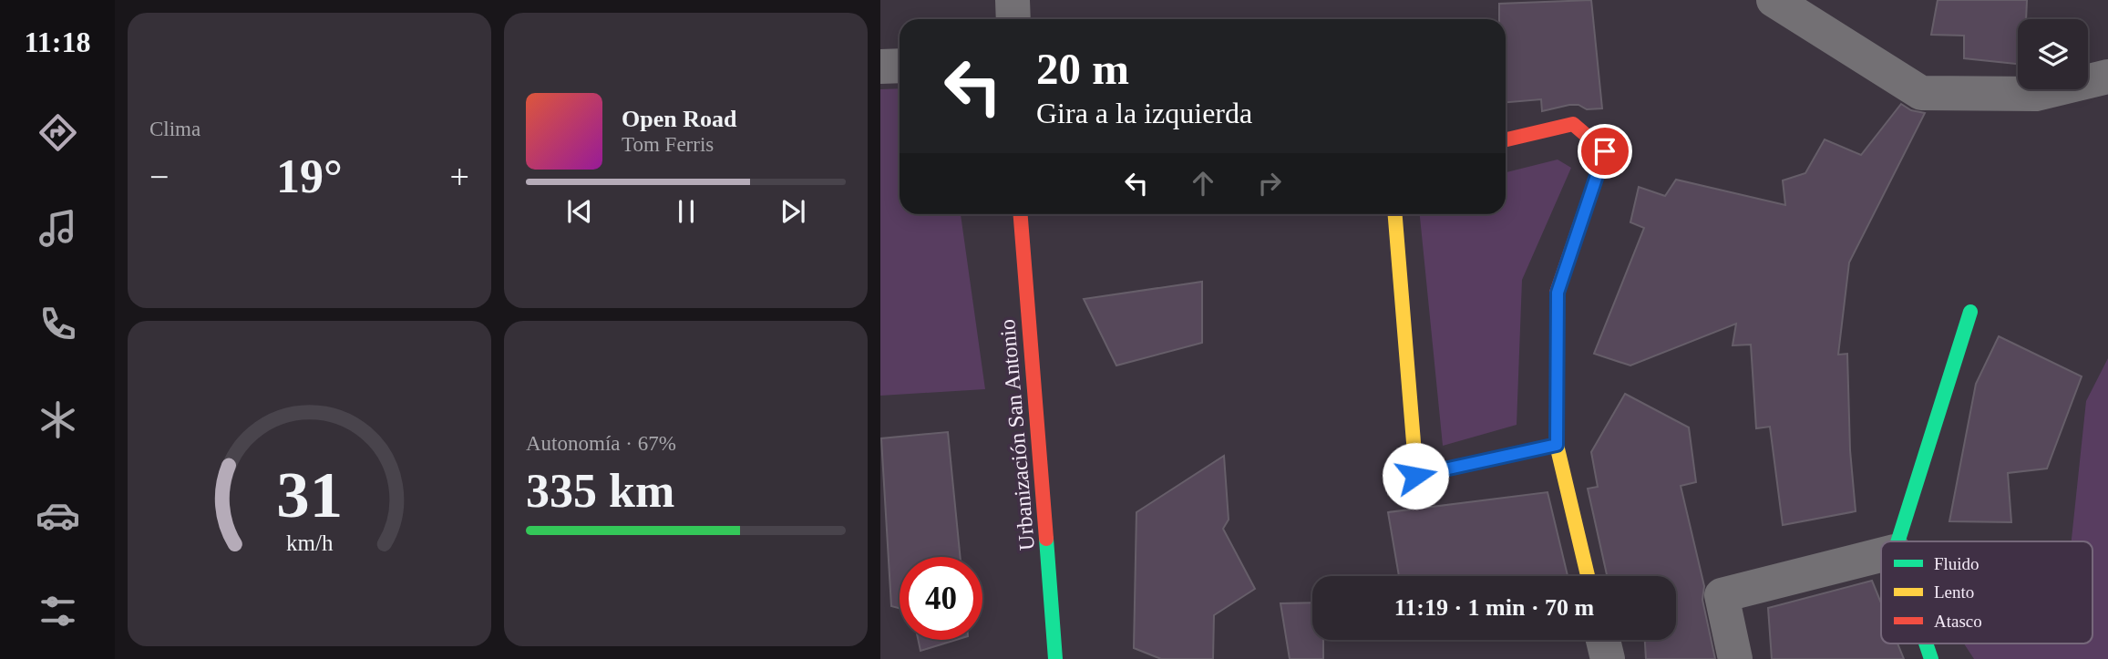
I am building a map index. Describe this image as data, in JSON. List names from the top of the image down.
{
  "streets": {
    "street": ["Urbanización San Antonio"]
  },
  "legend": ["Fluido", "Lento", "Atasco"],
  "page": {
    "tabs": "11:18",
    "tile": [
      "Clima",
      ["Autonomía · 67%", "335 km"]
    ],
    "turn": ["20 m", "Gira a la izquierda"],
    "song": ["Open Road", "Tom Ferris"],
    "heat": ["−", "19°", "+"],
    "limit": "40",
    "trip": "11:19 · 1 min · 70 m",
    "gauge": ["31", "km/h"]
  }
}
